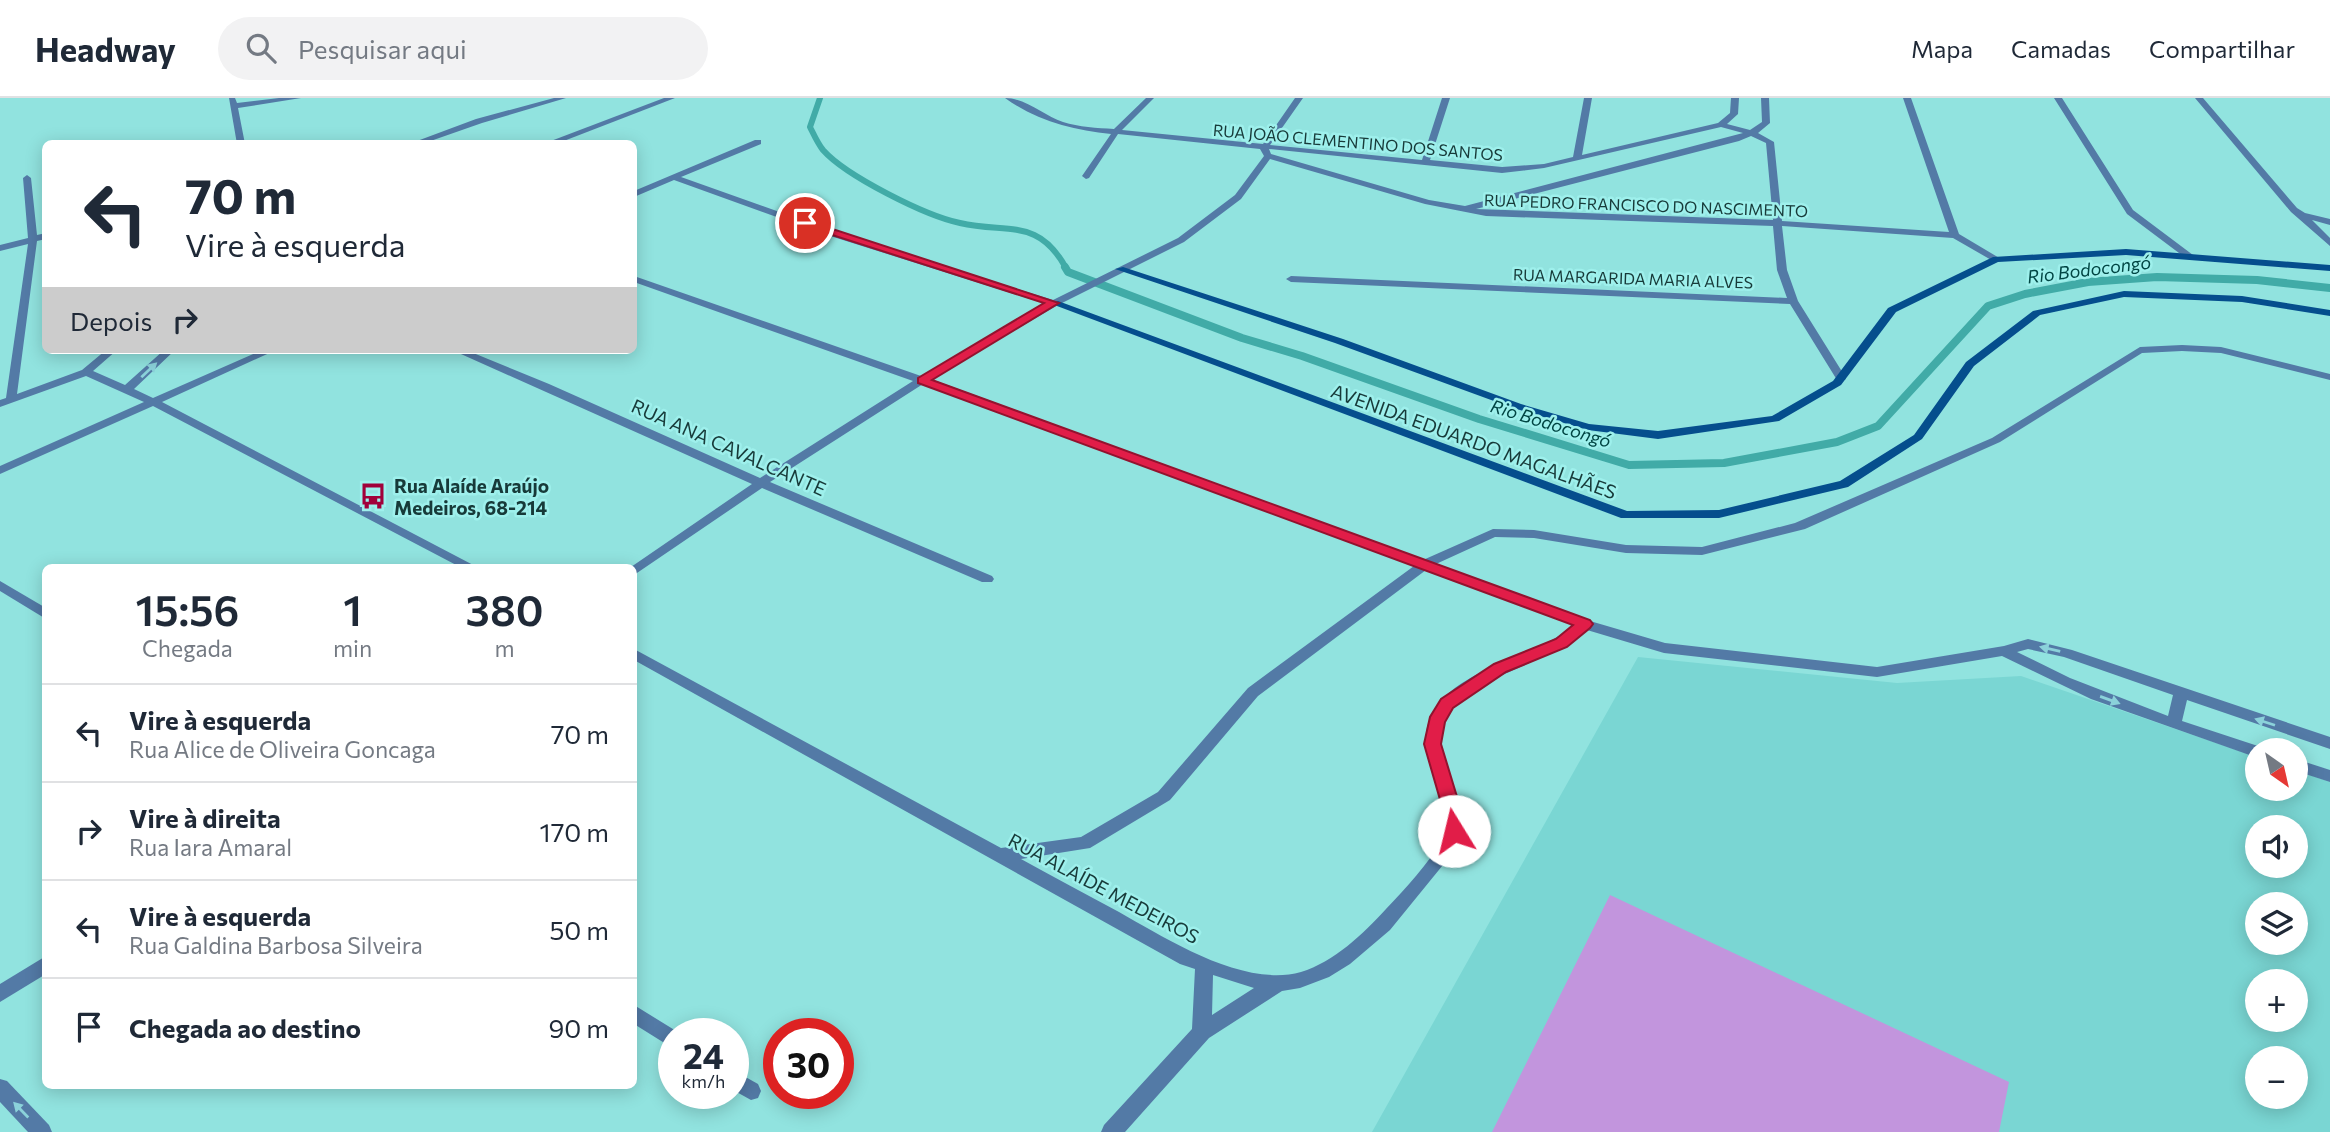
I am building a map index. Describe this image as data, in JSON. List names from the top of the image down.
{
  "streets": {
    "street": [
      "RUA JOÃO CLEMENTINO DOS SANTOS",
      "RUA PEDRO FRANCISCO DO NASCIMENTO",
      "RUA MARGARIDA MARIA ALVES",
      "AVENIDA EDUARDO MAGALHÃES",
      "RUA ANA CAVALCANTE",
      "RUA ALAÍDE MEDEIROS"
    ]
  },
  "crossings": [
    ["RUA JOÃO CLEMENTINO DOS SANTOS", "RUA PEDRO FRANCISCO DO NASCIMENTO"],
    ["RUA PEDRO FRANCISCO DO NASCIMENTO", "RUA MARGARIDA MARIA ALVES"]
  ],
  "water": ["Rio Bodocongó"],
  "places": {
    "bus stop": ["Rua Alaíde Araújo Medeiros, 68-214"]
  },
  "north": "bottom right",
  "page": {
    "header": "Headway",
    "search": "Pesquisar aqui",
    "nav": ["Mapa", "Camadas", "Compartilhar"],
    "turn": ["70 m", "Vire à esquerda"],
    "then": "Depois",
    "eta": [
      "15:56",
      "Chegada",
      "1",
      "min",
      "380",
      "m"
    ],
    "list": [
      {
        "name": "Vire à esquerda",
        "note": "Rua Alice de Oliveira Goncaga",
        "value": "70 m"
      },
      {
        "name": "Vire à direita",
        "note": "Rua Iara Amaral",
        "value": "170 m"
      },
      {
        "name": "Vire à esquerda",
        "note": "Rua Galdina Barbosa Silveira",
        "value": "50 m"
      },
      {
        "name": "Chegada ao destino",
        "value": "90 m"
      }
    ],
    "map_buttons": ["+", "−"],
    "speed": "24 km/h",
    "limit": "30"
  }
}
